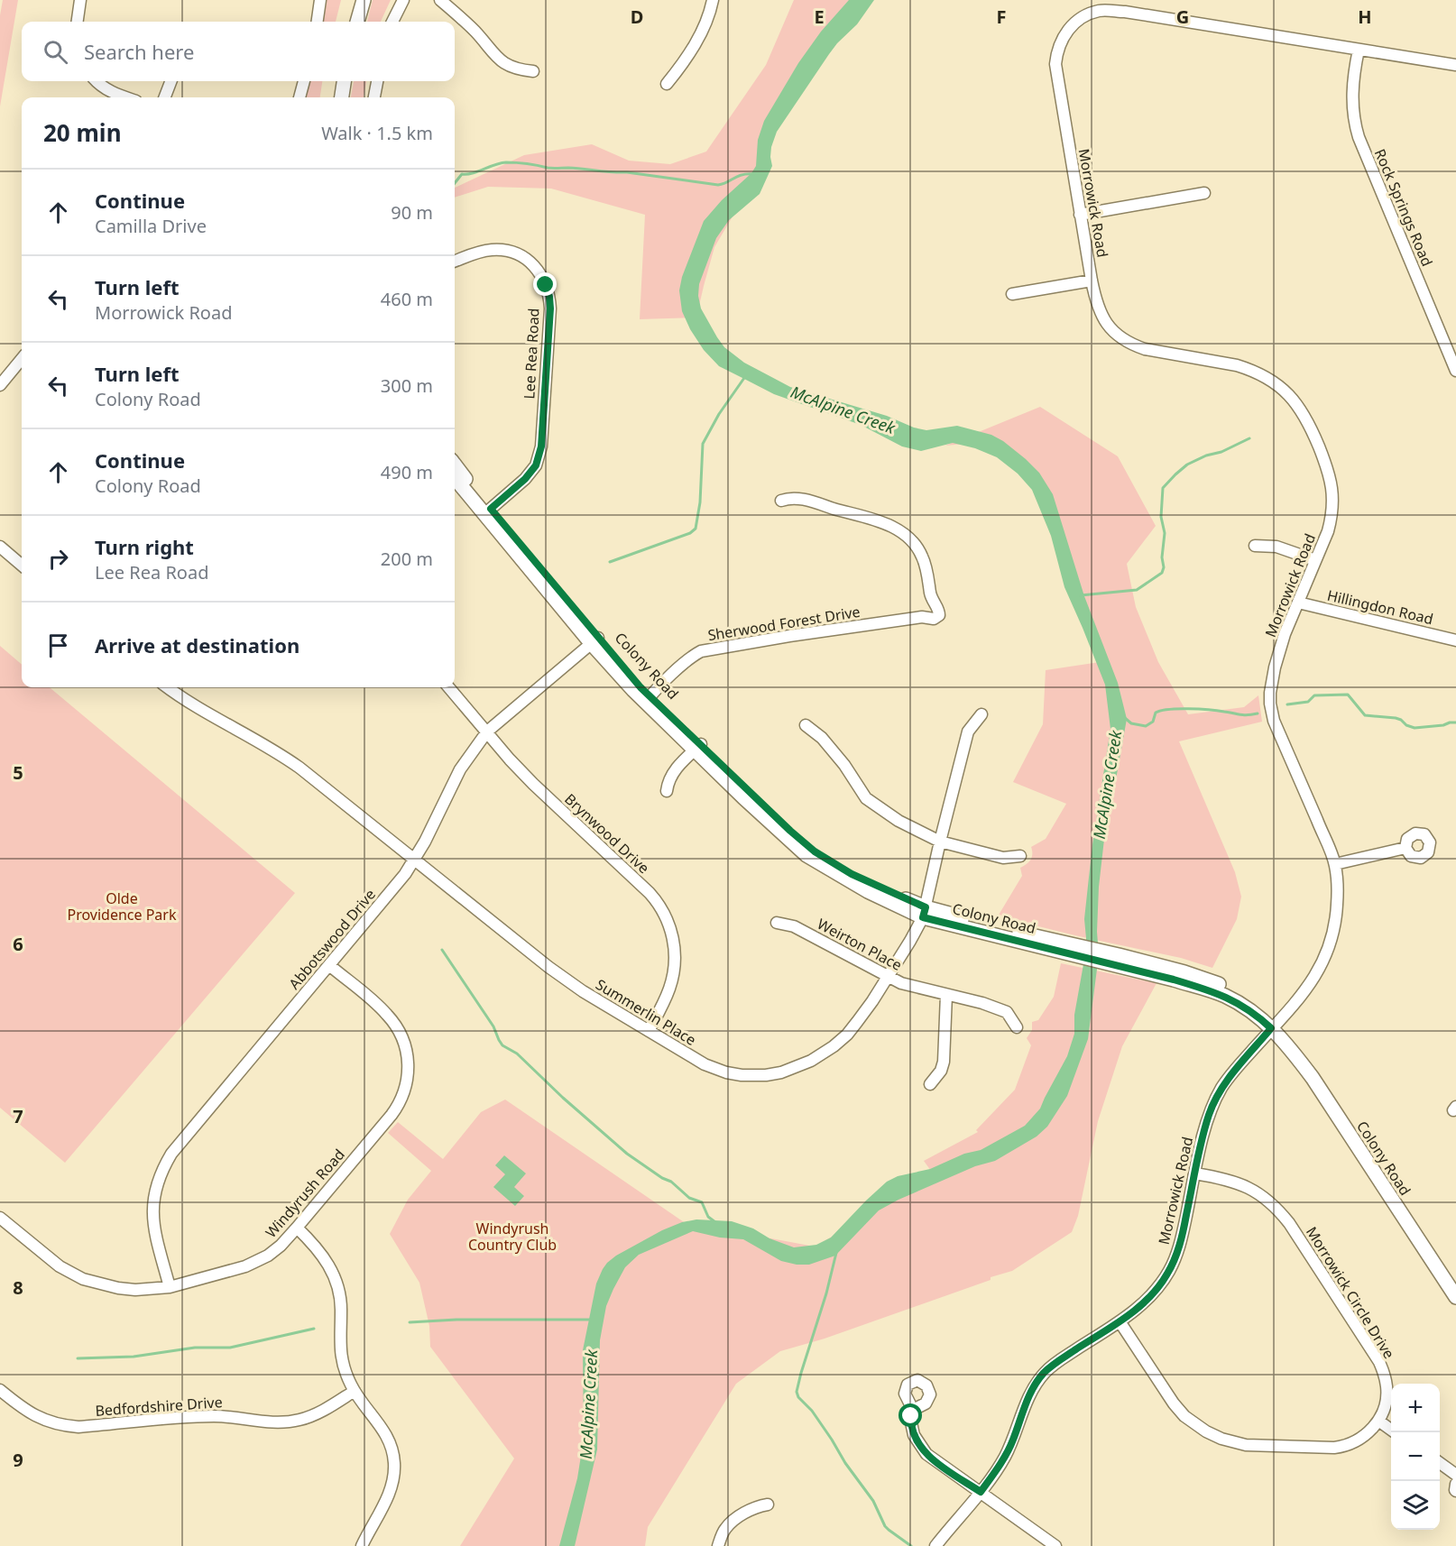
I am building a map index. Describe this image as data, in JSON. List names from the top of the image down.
{
  "streets": {
    "main road": ["Colony Road"],
    "street": [
      "Morrowick Road",
      "Rock Springs Road",
      "Lee Rea Road",
      "Hillingdon Road",
      "Sherwood Forest Drive",
      "Brynwood Drive",
      "Abbotswood Drive",
      "Weirton Place",
      "Summerlin Place",
      "Windyrush Road",
      "Morrowick Circle Drive",
      "Bedfordshire Drive"
    ]
  },
  "crossings": [
    ["Morrowick Road", "Rock Springs Road"],
    ["Morrowick Road", "Hillingdon Road"],
    ["Morrowick Road", "Colony Road"],
    ["Morrowick Road", "Morrowick Circle Drive"],
    ["Lee Rea Road", "Colony Road"],
    ["Sherwood Forest Drive", "Colony Road"],
    ["Colony Road", "Abbotswood Drive"],
    ["Colony Road", "Summerlin Place"],
    ["Brynwood Drive", "Abbotswood Drive"],
    ["Brynwood Drive", "Summerlin Place"],
    ["Abbotswood Drive", "Summerlin Place"],
    ["Abbotswood Drive", "Windyrush Road"],
    ["Weirton Place", "Summerlin Place"]
  ],
  "water": ["McAlpine Creek"],
  "parks": ["Olde Providence Park", "Windyrush Country Club"],
  "page": {
    "search": "Search here",
    "heading": ["20 min", "Walk · 1.5 km"],
    "list": [
      ["Continue", "Camilla Drive", "90 m"],
      ["Turn left", "Morrowick Road", "460 m"],
      ["Turn left", "Colony Road", "300 m"],
      ["Continue", "Colony Road", "490 m"],
      ["Turn right", "Lee Rea Road", "200 m"],
      "Arrive at destination"
    ],
    "map_buttons": ["+", "−"]
  },
  "grid": {
    "columns": [
      "D",
      "E",
      "F",
      "G",
      "H"
    ],
    "rows": [
      "5",
      "6",
      "7",
      "8",
      "9"
    ]
  }
}
